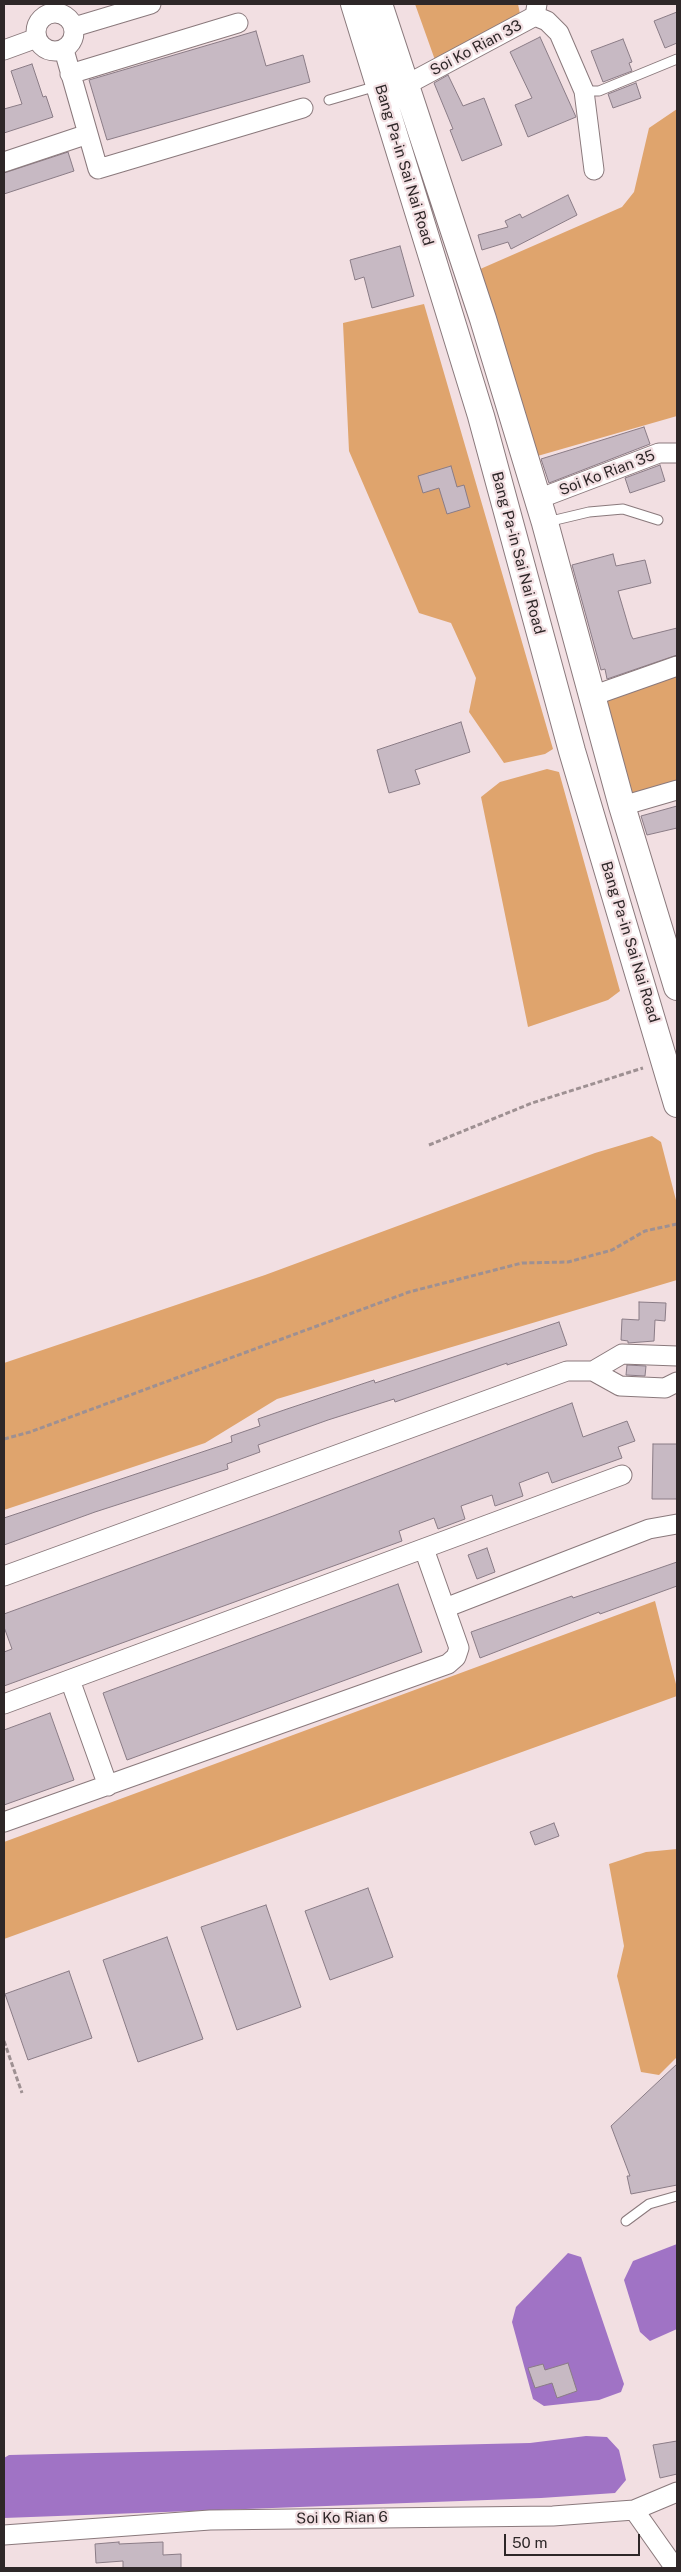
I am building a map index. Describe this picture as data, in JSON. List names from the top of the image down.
{
  "streets": {
    "main road": ["Bang Pa-in Sai Nai Road"],
    "street": ["Soi Ko Rian 33", "Soi Ko Rian 35", "Soi Ko Rian 6"]
  },
  "crossings": [
    ["Soi Ko Rian 33", "Bang Pa-in Sai Nai Road"],
    ["Bang Pa-in Sai Nai Road", "Soi Ko Rian 35"]
  ],
  "scale_bar": "50 m"
}
